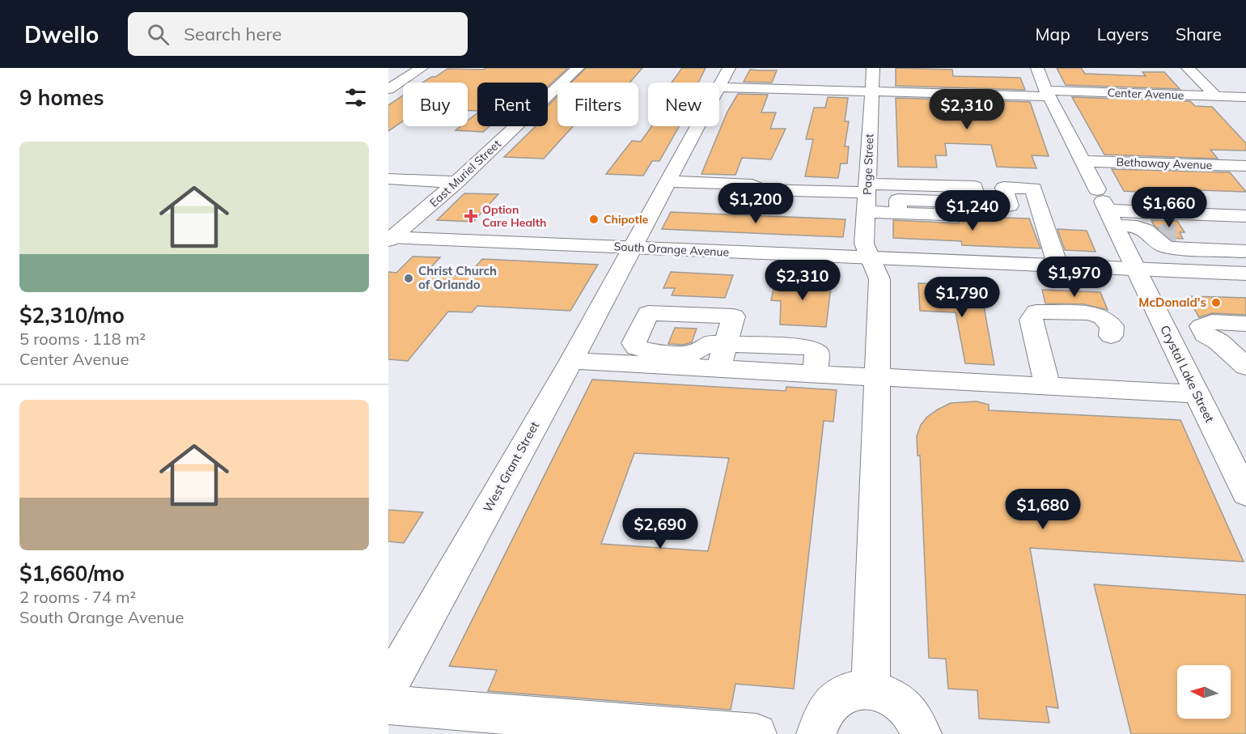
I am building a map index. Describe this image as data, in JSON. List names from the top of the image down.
{
  "streets": {
    "street": [
      "Center Avenue",
      "Bethaway Avenue",
      "Page Street",
      "East Muriel Street",
      "South Orange Avenue",
      "Crystal Lake Street",
      "West Grant Street"
    ]
  },
  "crossings": [
    ["Center Avenue", "Page Street"],
    ["Center Avenue", "Crystal Lake Street"],
    ["Center Avenue", "West Grant Street"],
    ["Bethaway Avenue", "Crystal Lake Street"],
    ["Page Street", "South Orange Avenue"],
    ["East Muriel Street", "South Orange Avenue"],
    ["South Orange Avenue", "Crystal Lake Street"],
    ["South Orange Avenue", "West Grant Street"]
  ],
  "places": {
    "health": ["Option Care Health"],
    "other": ["Chipotle", "Christ Church of Orlando", "McDonald's"]
  },
  "north": "left",
  "page": {
    "header": "Dwello",
    "search": "Search here",
    "nav": ["Map", "Layers", "Share"],
    "heading": "9 homes",
    "chip": [
      "Buy",
      "Rent",
      "Filters",
      "New"
    ],
    "price": [
      "$2,310",
      "$1,200",
      "$1,660",
      "$1,240",
      "$1,970",
      "$2,310",
      "$1,790",
      "$1,680",
      "$2,690"
    ],
    "list": [
      {
        "name": "$2,310/mo",
        "note": "5 rooms · 118 m² · Center Avenue"
      },
      {
        "name": "$1,660/mo",
        "note": "2 rooms · 74 m² · South Orange Avenue"
      }
    ]
  }
}
